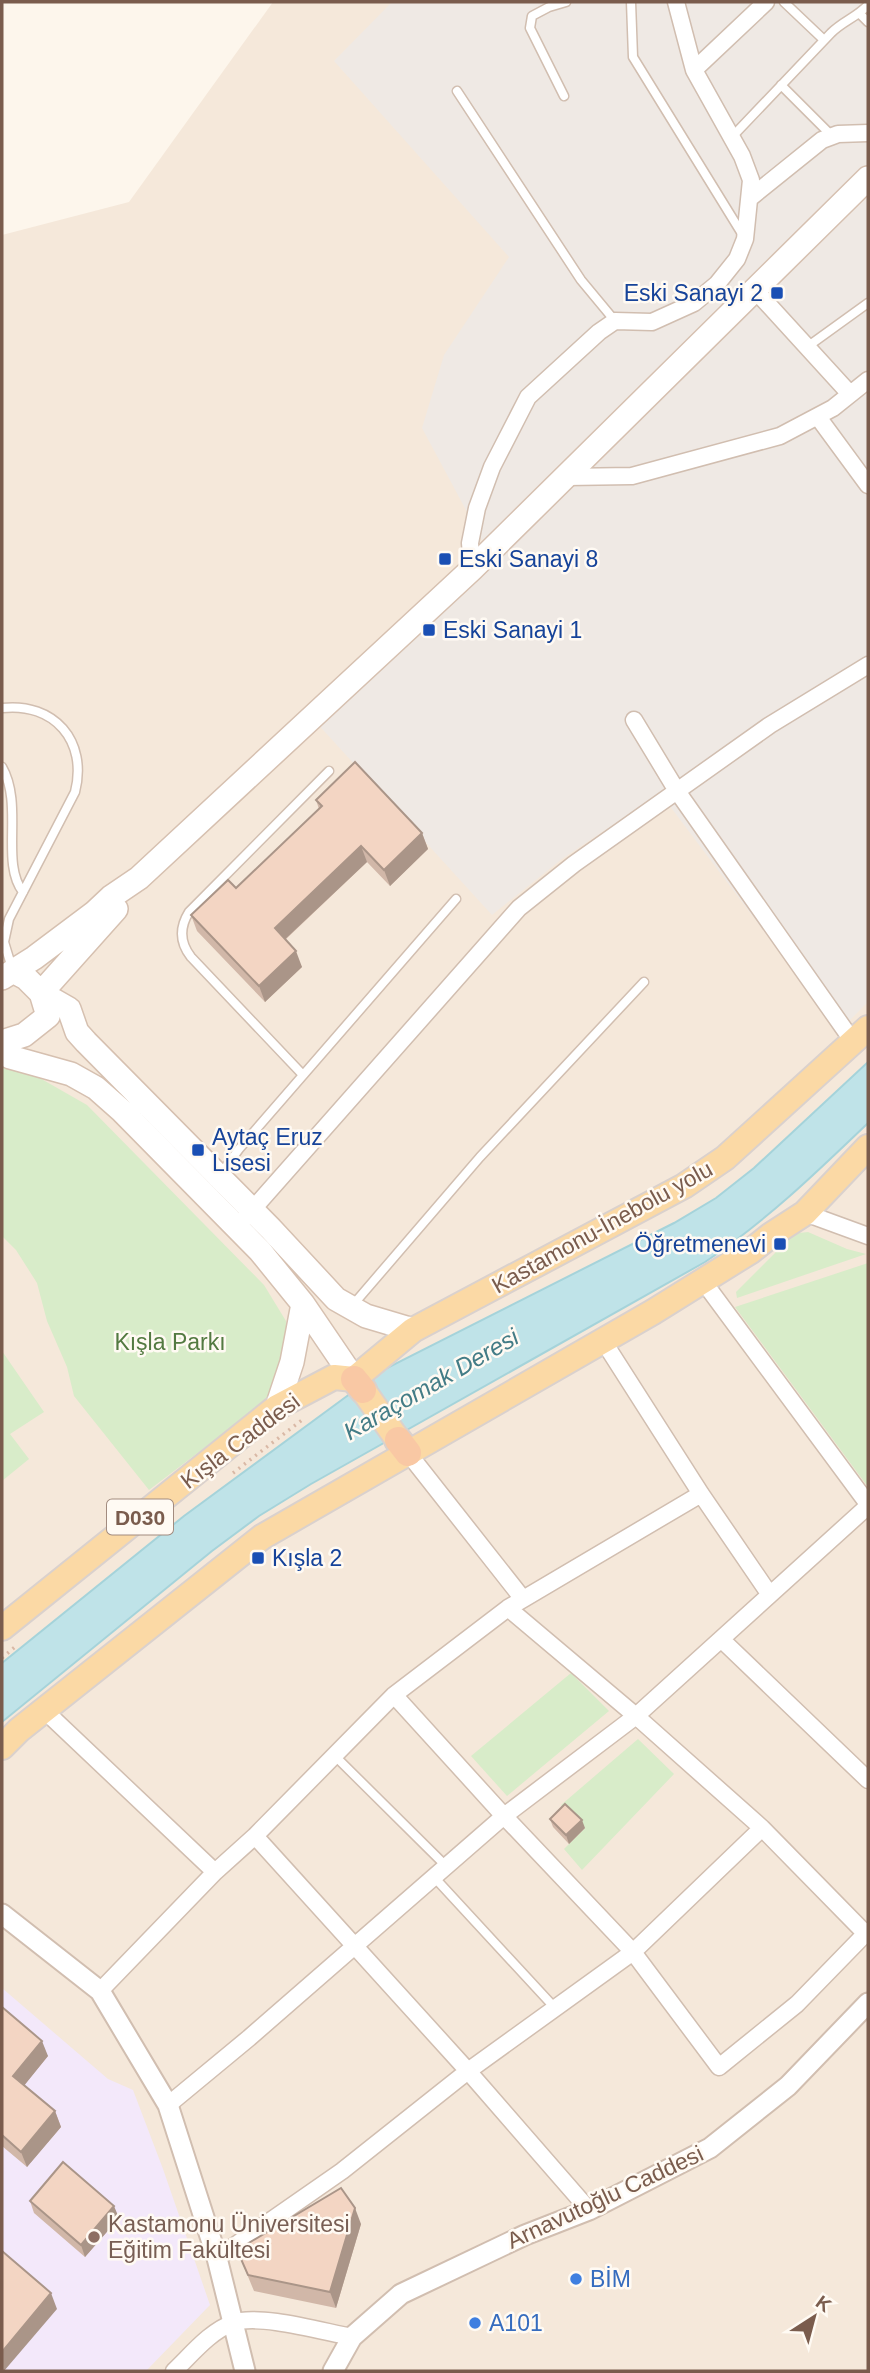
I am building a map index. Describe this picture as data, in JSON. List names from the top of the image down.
{
  "streets": {
    "main road": ["Kastamonu-İnebolu yolu", "Kışla Caddesi", "D030"],
    "street": ["Arnavutoğlu Caddesi"]
  },
  "crossings": [
    ["Kastamonu-İnebolu yolu", "Kışla Caddesi"]
  ],
  "water": ["Karaçomak Deresi"],
  "parks": ["Kışla Parkı"],
  "places": {
    "transit": [
      "Eski Sanayi 2",
      "Eski Sanayi 8",
      "Eski Sanayi 1",
      "Aytaç Eruz Lisesi",
      "Öğretmenevi",
      "Kışla 2"
    ],
    "other": ["Kastamonu Üniversitesi Eğitim Fakültesi", "BİM", "A101"]
  },
  "north": "top right"
}
